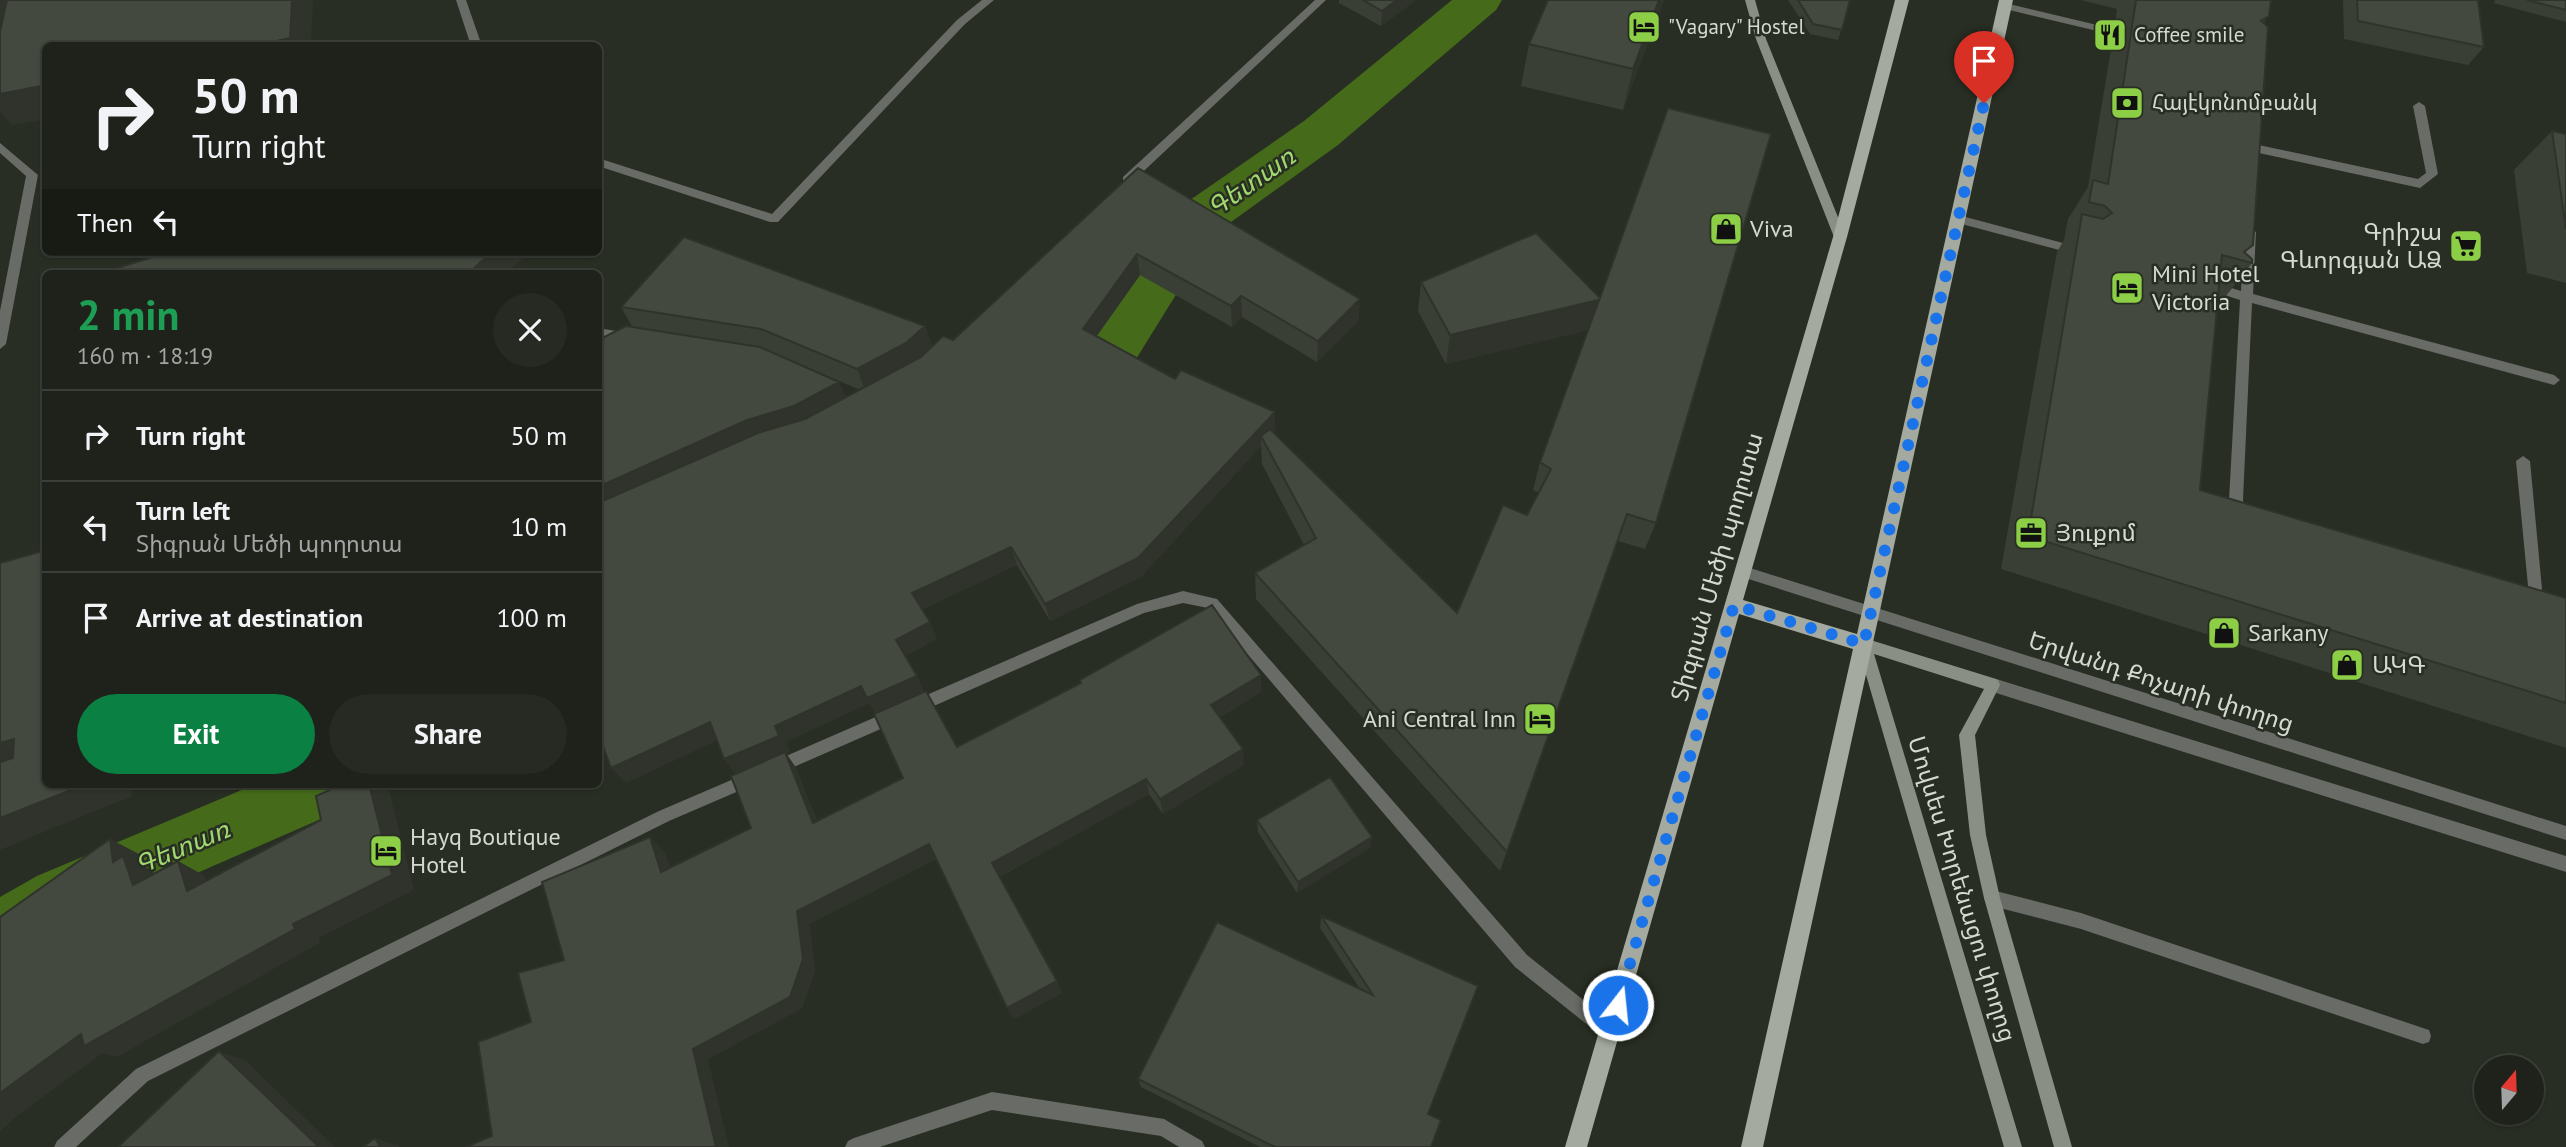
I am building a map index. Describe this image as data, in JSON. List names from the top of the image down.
{
  "streets": {
    "main road": ["Տիգրան Մեծի պողոտա", "Մովսես Խորենացու փողոց"],
    "street": ["Երվանդ Քոչարի փողոց"]
  },
  "crossings": [
    ["Տիգրան Մեծի պողոտա", "Երվանդ Քոչարի փողոց"]
  ],
  "water": ["Գետառ"],
  "places": {
    "hotel": [
      "\"Vagary\" Hostel",
      "Mini Hotel Victoria",
      "Ani Central Inn",
      "Hayq Boutique Hotel"
    ],
    "restaurant": ["Coffee smile"],
    "bank": ["Հայէկոնոմբանկ"],
    "shop": ["Viva", "Sarkany", "ԱԿԳ"],
    "supermarket": ["Գրիշա Գևորգյան ԱՁ"],
    "office": ["Յուքոմ"]
  },
  "north": "top",
  "page": {
    "turn": ["50 m", "Turn right"],
    "then": "Then",
    "heading": ["2 min", "160 m · 18:19"],
    "list": [
      {
        "name": "Turn right",
        "value": "50 m"
      },
      {
        "name": "Turn left",
        "note": "Տիգրան Մեծի պողոտա",
        "value": "10 m"
      },
      {
        "name": "Arrive at destination",
        "value": "100 m"
      }
    ],
    "buttons": ["Exit", "Share"]
  }
}
